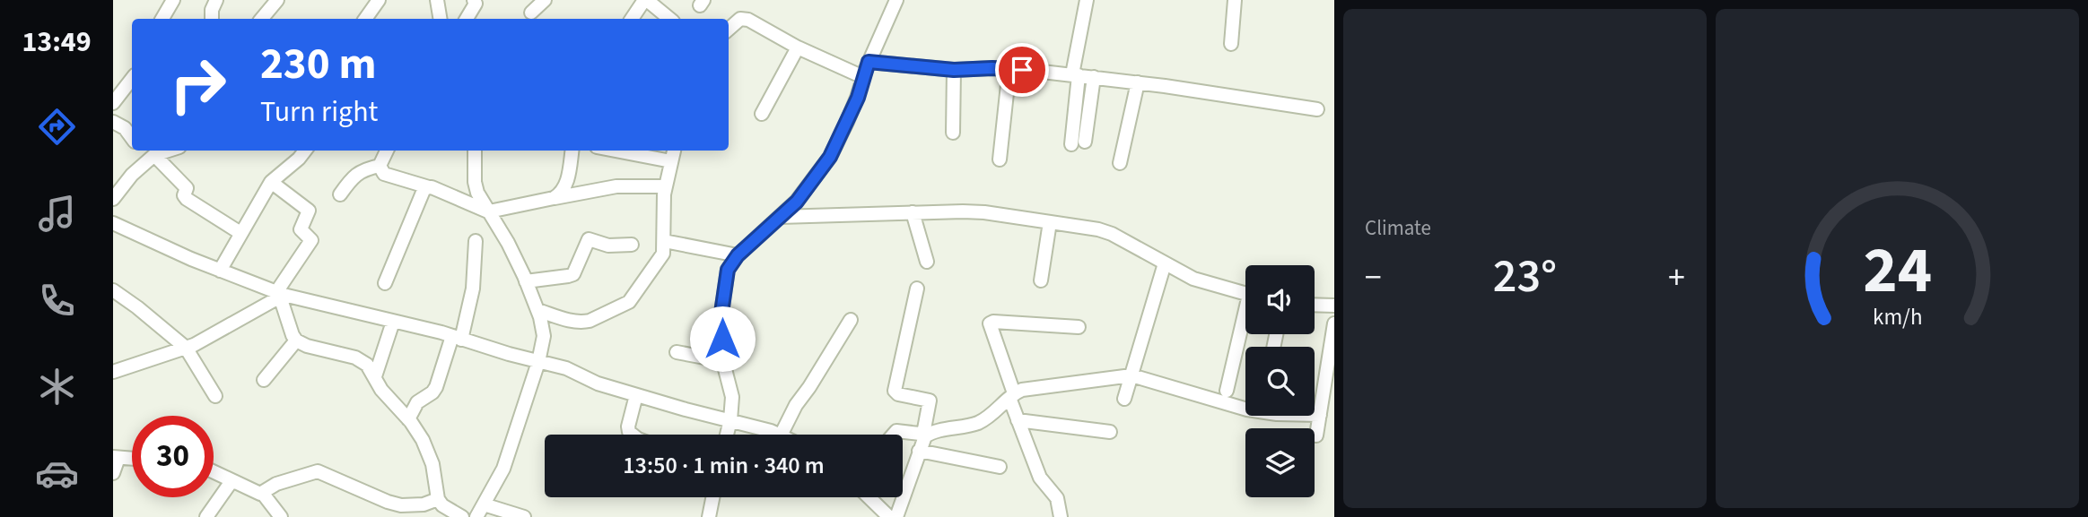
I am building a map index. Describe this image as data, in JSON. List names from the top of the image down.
{
  "page": {
    "tabs": "13:49",
    "tile": "Climate",
    "turn": ["230 m", "Turn right"],
    "heat": ["−", "23°", "+"],
    "limit": "30",
    "trip": "13:50 · 1 min · 340 m",
    "gauge": ["24", "km/h"]
  }
}
